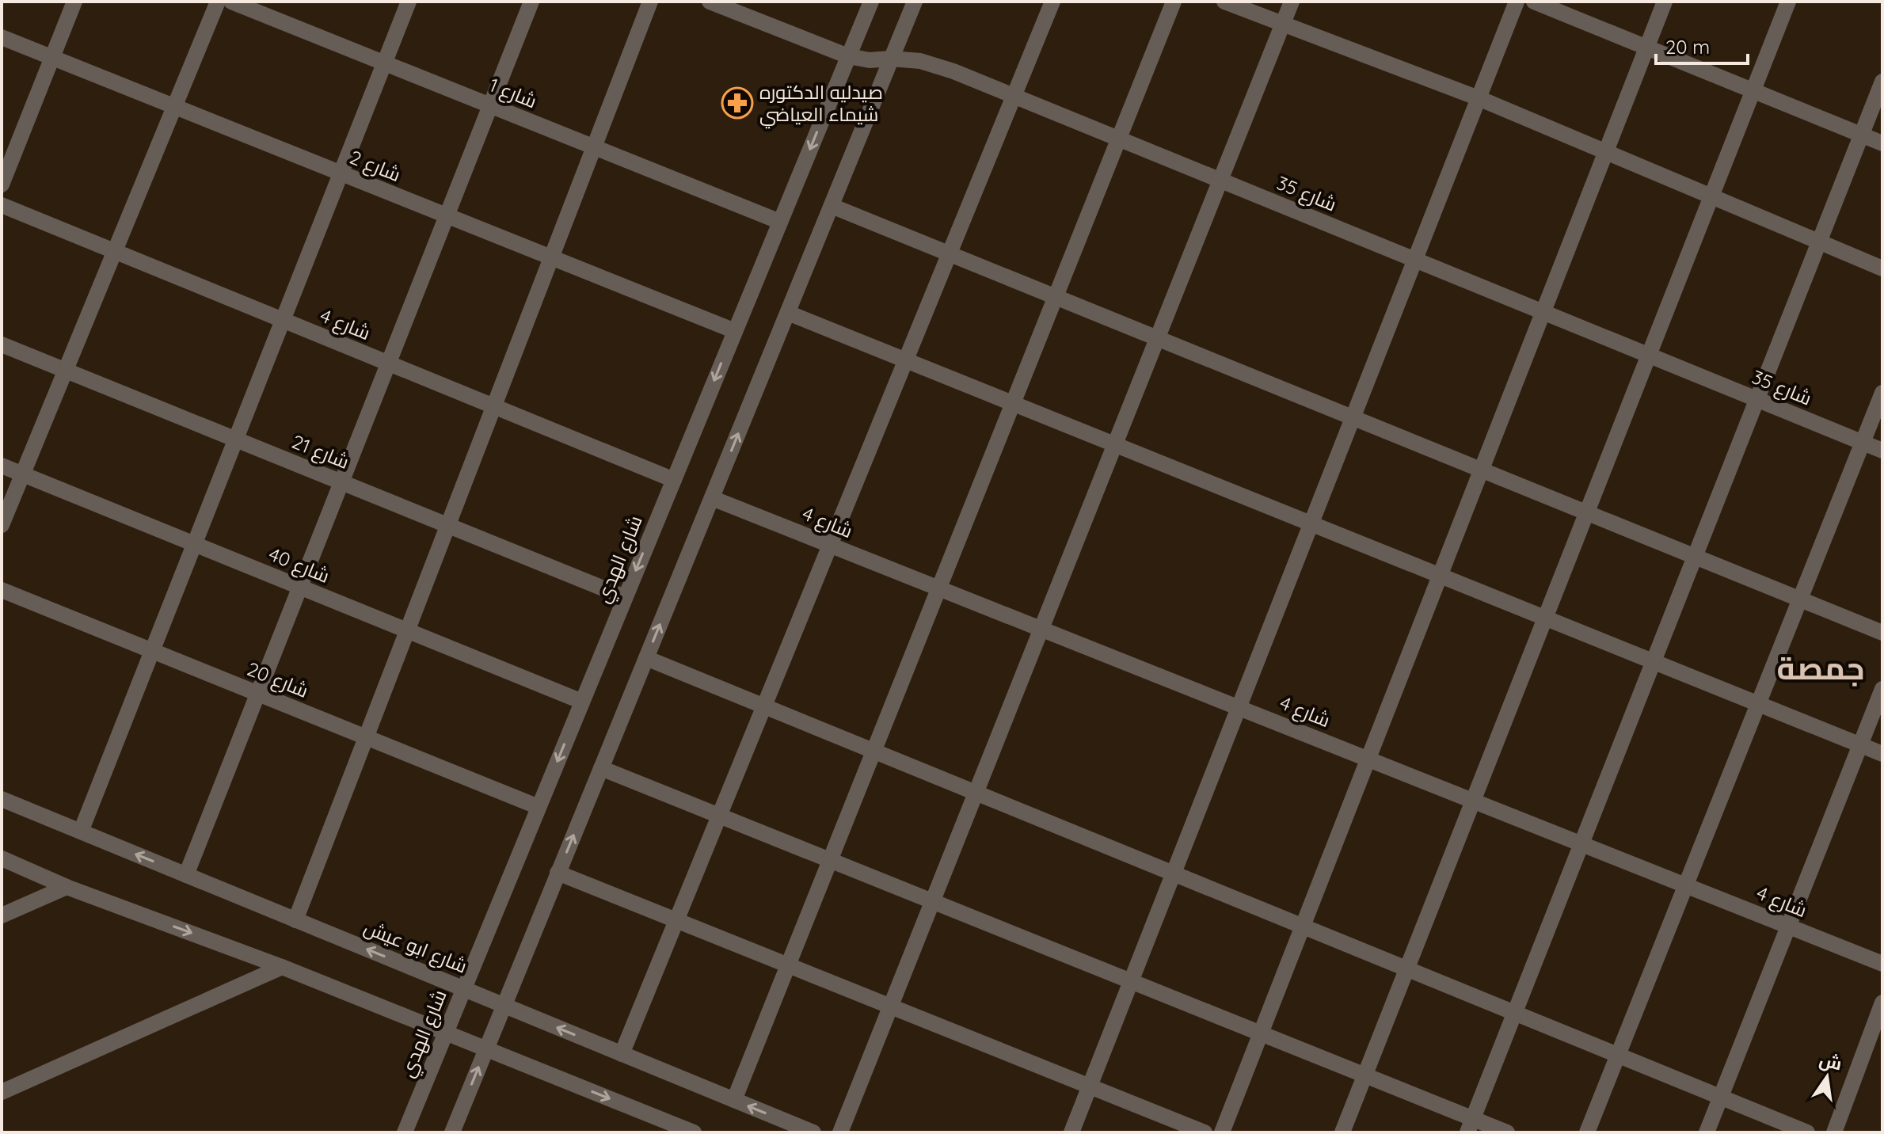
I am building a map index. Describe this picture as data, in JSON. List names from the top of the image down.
{
  "streets": {
    "street": [
      "شارع 1",
      "شارع 2",
      "شارع 35",
      "شارع 4",
      "شارع 21",
      "شارع الهدي",
      "شارع 40",
      "شارع 20",
      "شارع ابو عيش"
    ]
  },
  "crossings": [
    ["شارع 1", "شارع الهدي"],
    ["شارع 2", "شارع الهدي"],
    ["شارع 35", "شارع الهدي"],
    ["شارع 4", "شارع الهدي"],
    ["شارع 21", "شارع الهدي"],
    ["شارع الهدي", "شارع 40"],
    ["شارع الهدي", "شارع 20"],
    ["شارع الهدي", "شارع ابو عيش"]
  ],
  "districts": ["جمصة"],
  "places": {
    "pharmacy": ["صيدليه الدكتوره شيماء العياضي"]
  },
  "scale_bar": "20 m",
  "north": "top"
}
